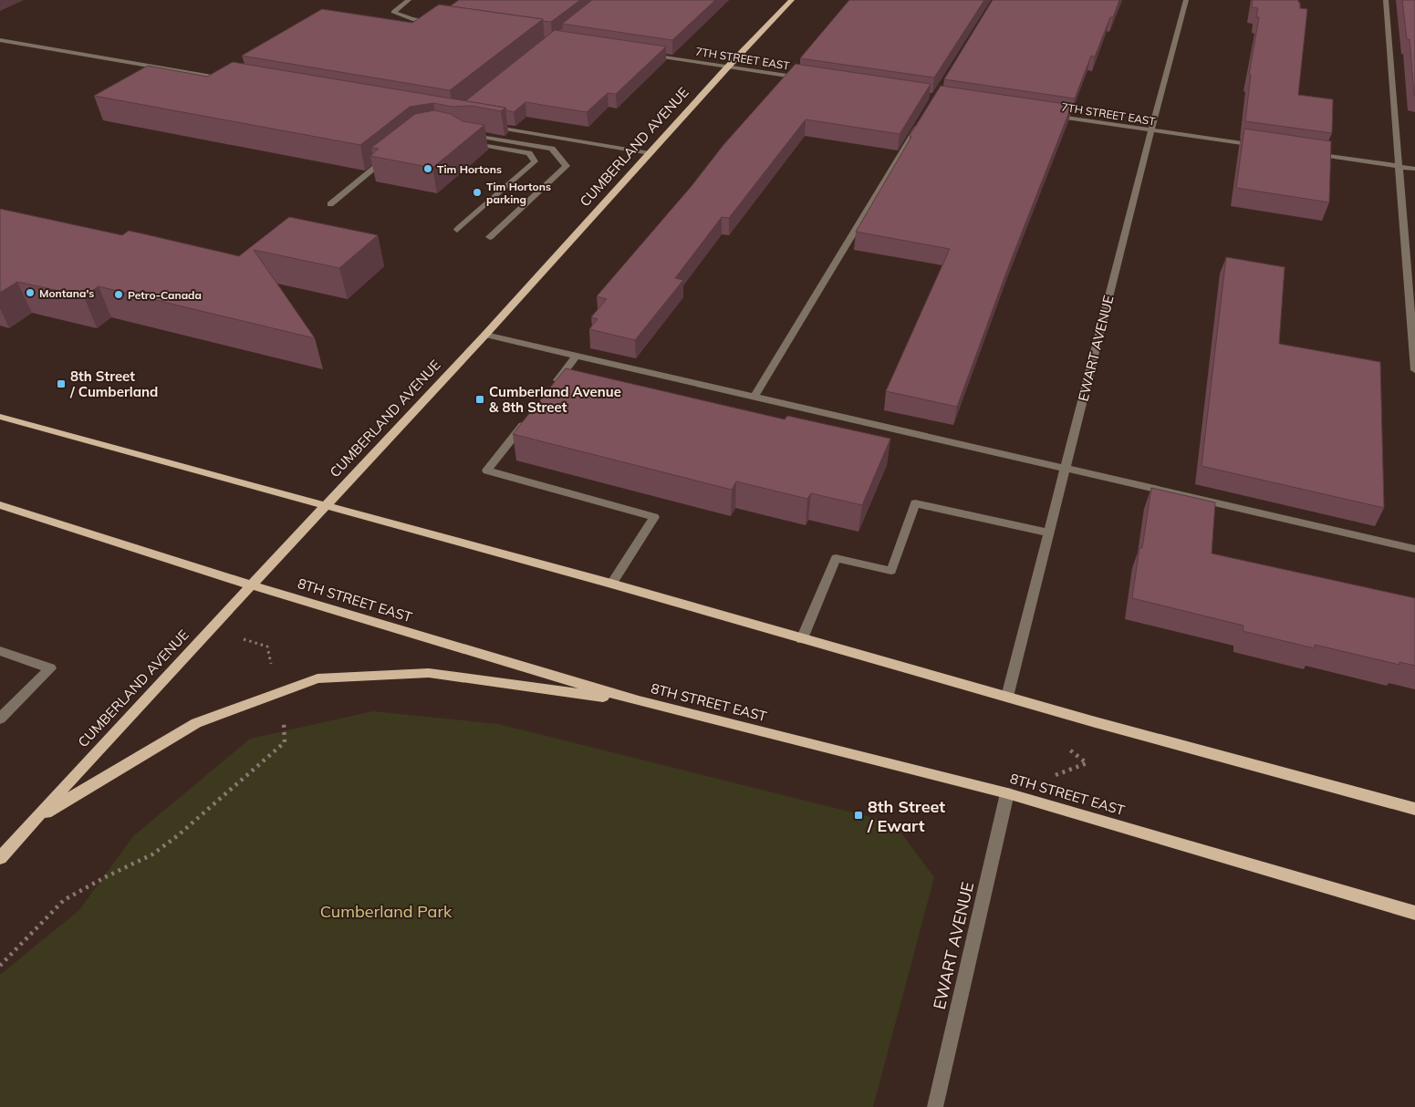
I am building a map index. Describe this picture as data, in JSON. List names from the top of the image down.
{
  "streets": {
    "main road": ["CUMBERLAND AVENUE", "8TH STREET EAST"],
    "street": ["7TH STREET EAST", "EWART AVENUE"]
  },
  "crossings": [
    ["7TH STREET EAST", "CUMBERLAND AVENUE"],
    ["7TH STREET EAST", "EWART AVENUE"],
    ["CUMBERLAND AVENUE", "8TH STREET EAST"],
    ["EWART AVENUE", "8TH STREET EAST"]
  ],
  "parks": ["Cumberland Park"],
  "places": {
    "other": [
      "Tim Hortons",
      "Tim Hortons parking",
      "Montana's",
      "Petro-Canada"
    ],
    "transit": ["8th Street / Cumberland", "Cumberland Avenue & 8th Street", "8th Street / Ewart"]
  }
}
